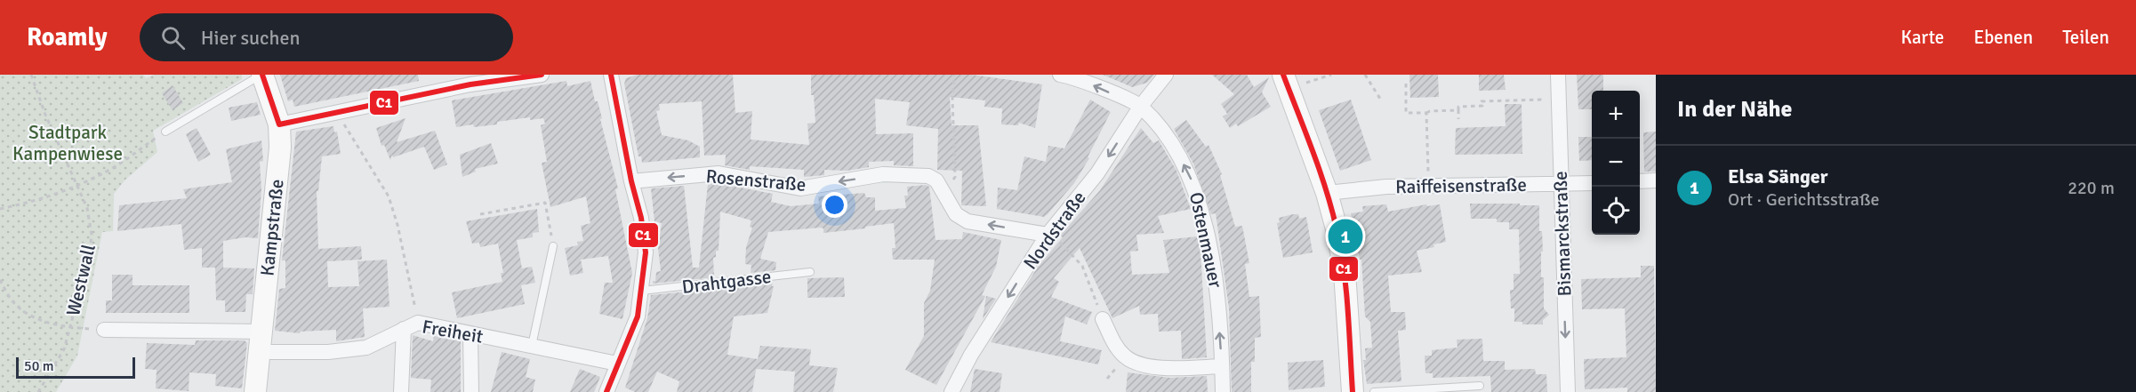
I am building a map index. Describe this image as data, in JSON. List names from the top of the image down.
{
  "streets": {
    "street": [
      "Rosenstraße",
      "Raiffeisenstraße",
      "Kampstraße",
      "Nordstraße",
      "Bismarckstraße",
      "Ostenmauer",
      "Freiheit"
    ],
    "lane": ["Drahtgasse"],
    "path": ["Westwall"]
  },
  "crossings": [
    ["Rosenstraße", "Nordstraße"],
    ["Raiffeisenstraße", "Bismarckstraße"],
    ["Kampstraße", "Freiheit"],
    ["Nordstraße", "Ostenmauer"]
  ],
  "one_way": ["Rosenstraße", "Nordstraße", "Bismarckstraße"],
  "parks": ["Stadtpark Kampenwiese"],
  "lines": ["transit line C1"],
  "scale_bar": "50 m",
  "page": {
    "header": "Roamly",
    "search": "Hier suchen",
    "nav": ["Karte", "Ebenen", "Teilen"],
    "heading": "In der Nähe",
    "map_buttons": ["+", "−"],
    "list": [
      {
        "mark": "1",
        "name": "Elsa Sänger",
        "note": "Ort · Gerichtsstraße",
        "value": "220 m"
      }
    ],
    "pins": "1",
    "scale": "50 m"
  }
}
